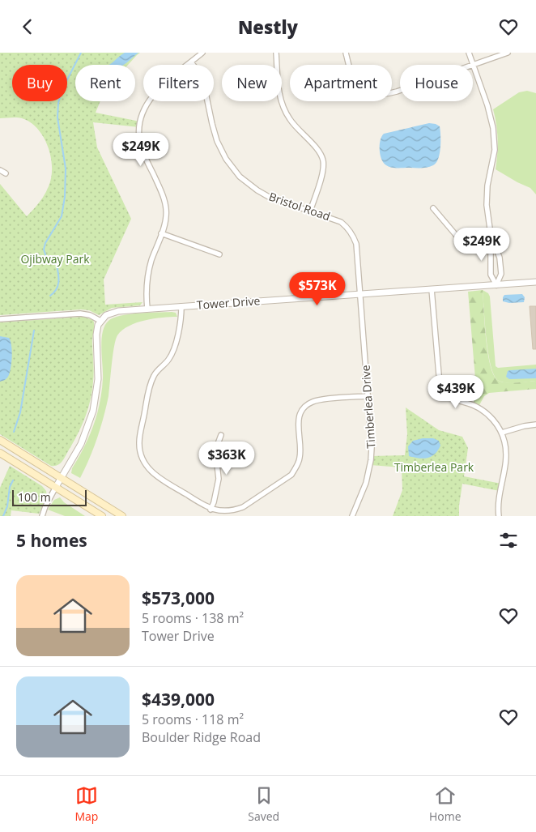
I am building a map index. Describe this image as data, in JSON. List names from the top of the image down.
{
  "streets": {
    "street": ["Bristol Road", "Tower Drive", "Timberlea Drive"]
  },
  "crossings": [
    ["Bristol Road", "Tower Drive"],
    ["Bristol Road", "Timberlea Drive"],
    ["Tower Drive", "Timberlea Drive"]
  ],
  "parks": ["Ojibway Park", "Timberlea Park"],
  "scale_bar": "100 m",
  "page": {
    "header": "Nestly",
    "chip": [
      "Buy",
      "Rent",
      "Filters",
      "New",
      "Apartment",
      "House"
    ],
    "price": [
      "$249K",
      "$249K",
      "$573K",
      "$439K",
      "$363K"
    ],
    "scale": "100 m",
    "heading": "5 homes",
    "list": [
      {
        "name": "$573,000",
        "note": "5 rooms · 138 m² · Tower Drive"
      },
      {
        "name": "$439,000",
        "note": "5 rooms · 118 m² · Boulder Ridge Road"
      }
    ],
    "tabs": ["Map", "Saved", "Home"]
  }
}
